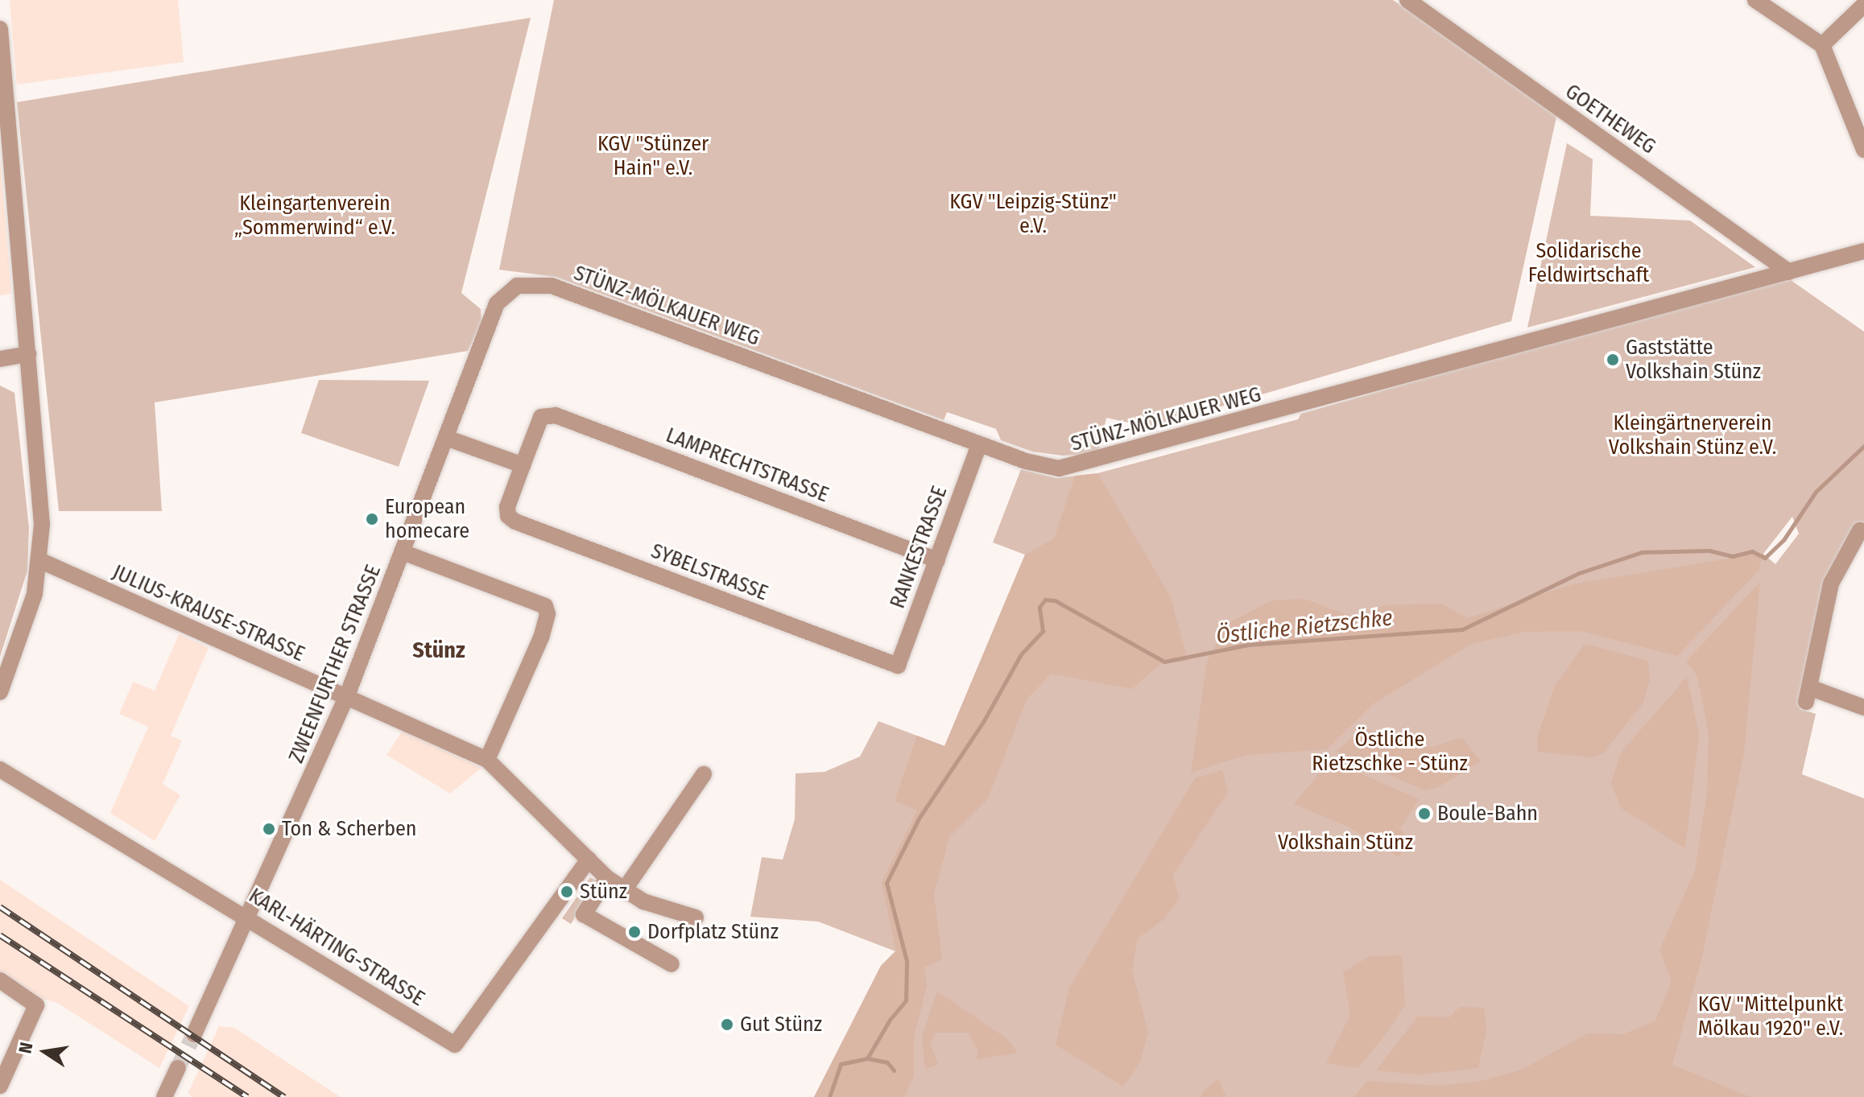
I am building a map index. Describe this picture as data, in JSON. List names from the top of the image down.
{
  "streets": {
    "street": [
      "GOETHEWEG",
      "STÜNZ-MÖLKAUER WEG",
      "LAMPRECHTSTRASSE",
      "RANKESTRASSE",
      "SYBELSTRASSE",
      "JULIUS-KRAUSE-STRASSE",
      "ZWEENFURTHER STRASSE",
      "KARL-HÄRTING-STRASSE"
    ]
  },
  "crossings": [
    ["GOETHEWEG", "STÜNZ-MÖLKAUER WEG"],
    ["STÜNZ-MÖLKAUER WEG", "RANKESTRASSE"],
    ["STÜNZ-MÖLKAUER WEG", "ZWEENFURTHER STRASSE"],
    ["LAMPRECHTSTRASSE", "RANKESTRASSE"],
    ["LAMPRECHTSTRASSE", "SYBELSTRASSE"],
    ["RANKESTRASSE", "SYBELSTRASSE"],
    ["JULIUS-KRAUSE-STRASSE", "ZWEENFURTHER STRASSE"],
    ["JULIUS-KRAUSE-STRASSE", "KARL-HÄRTING-STRASSE"],
    ["ZWEENFURTHER STRASSE", "KARL-HÄRTING-STRASSE"]
  ],
  "districts": ["Stünz"],
  "water": ["Östliche Rietzschke"],
  "parks": [
    "KGV \"Stünzer Hain\" e.V.",
    "KGV \"Leipzig-Stünz\" e.V.",
    "Kleingartenverein „Sommerwind“ e.V.",
    "Solidarische Feldwirtschaft",
    "Kleingärtnerverein Volkshain Stünz e.V.",
    "Östliche Rietzschke - Stünz",
    "Volkshain Stünz",
    "KGV \"Mittelpunkt Mölkau 1920\" e.V."
  ],
  "places": [
    "Gaststätte Volkshain Stünz",
    "European homecare",
    "Boule-Bahn",
    "Ton & Scherben",
    "Stünz",
    "Dorfplatz Stünz",
    "Gut Stünz"
  ],
  "north": "left"
}
